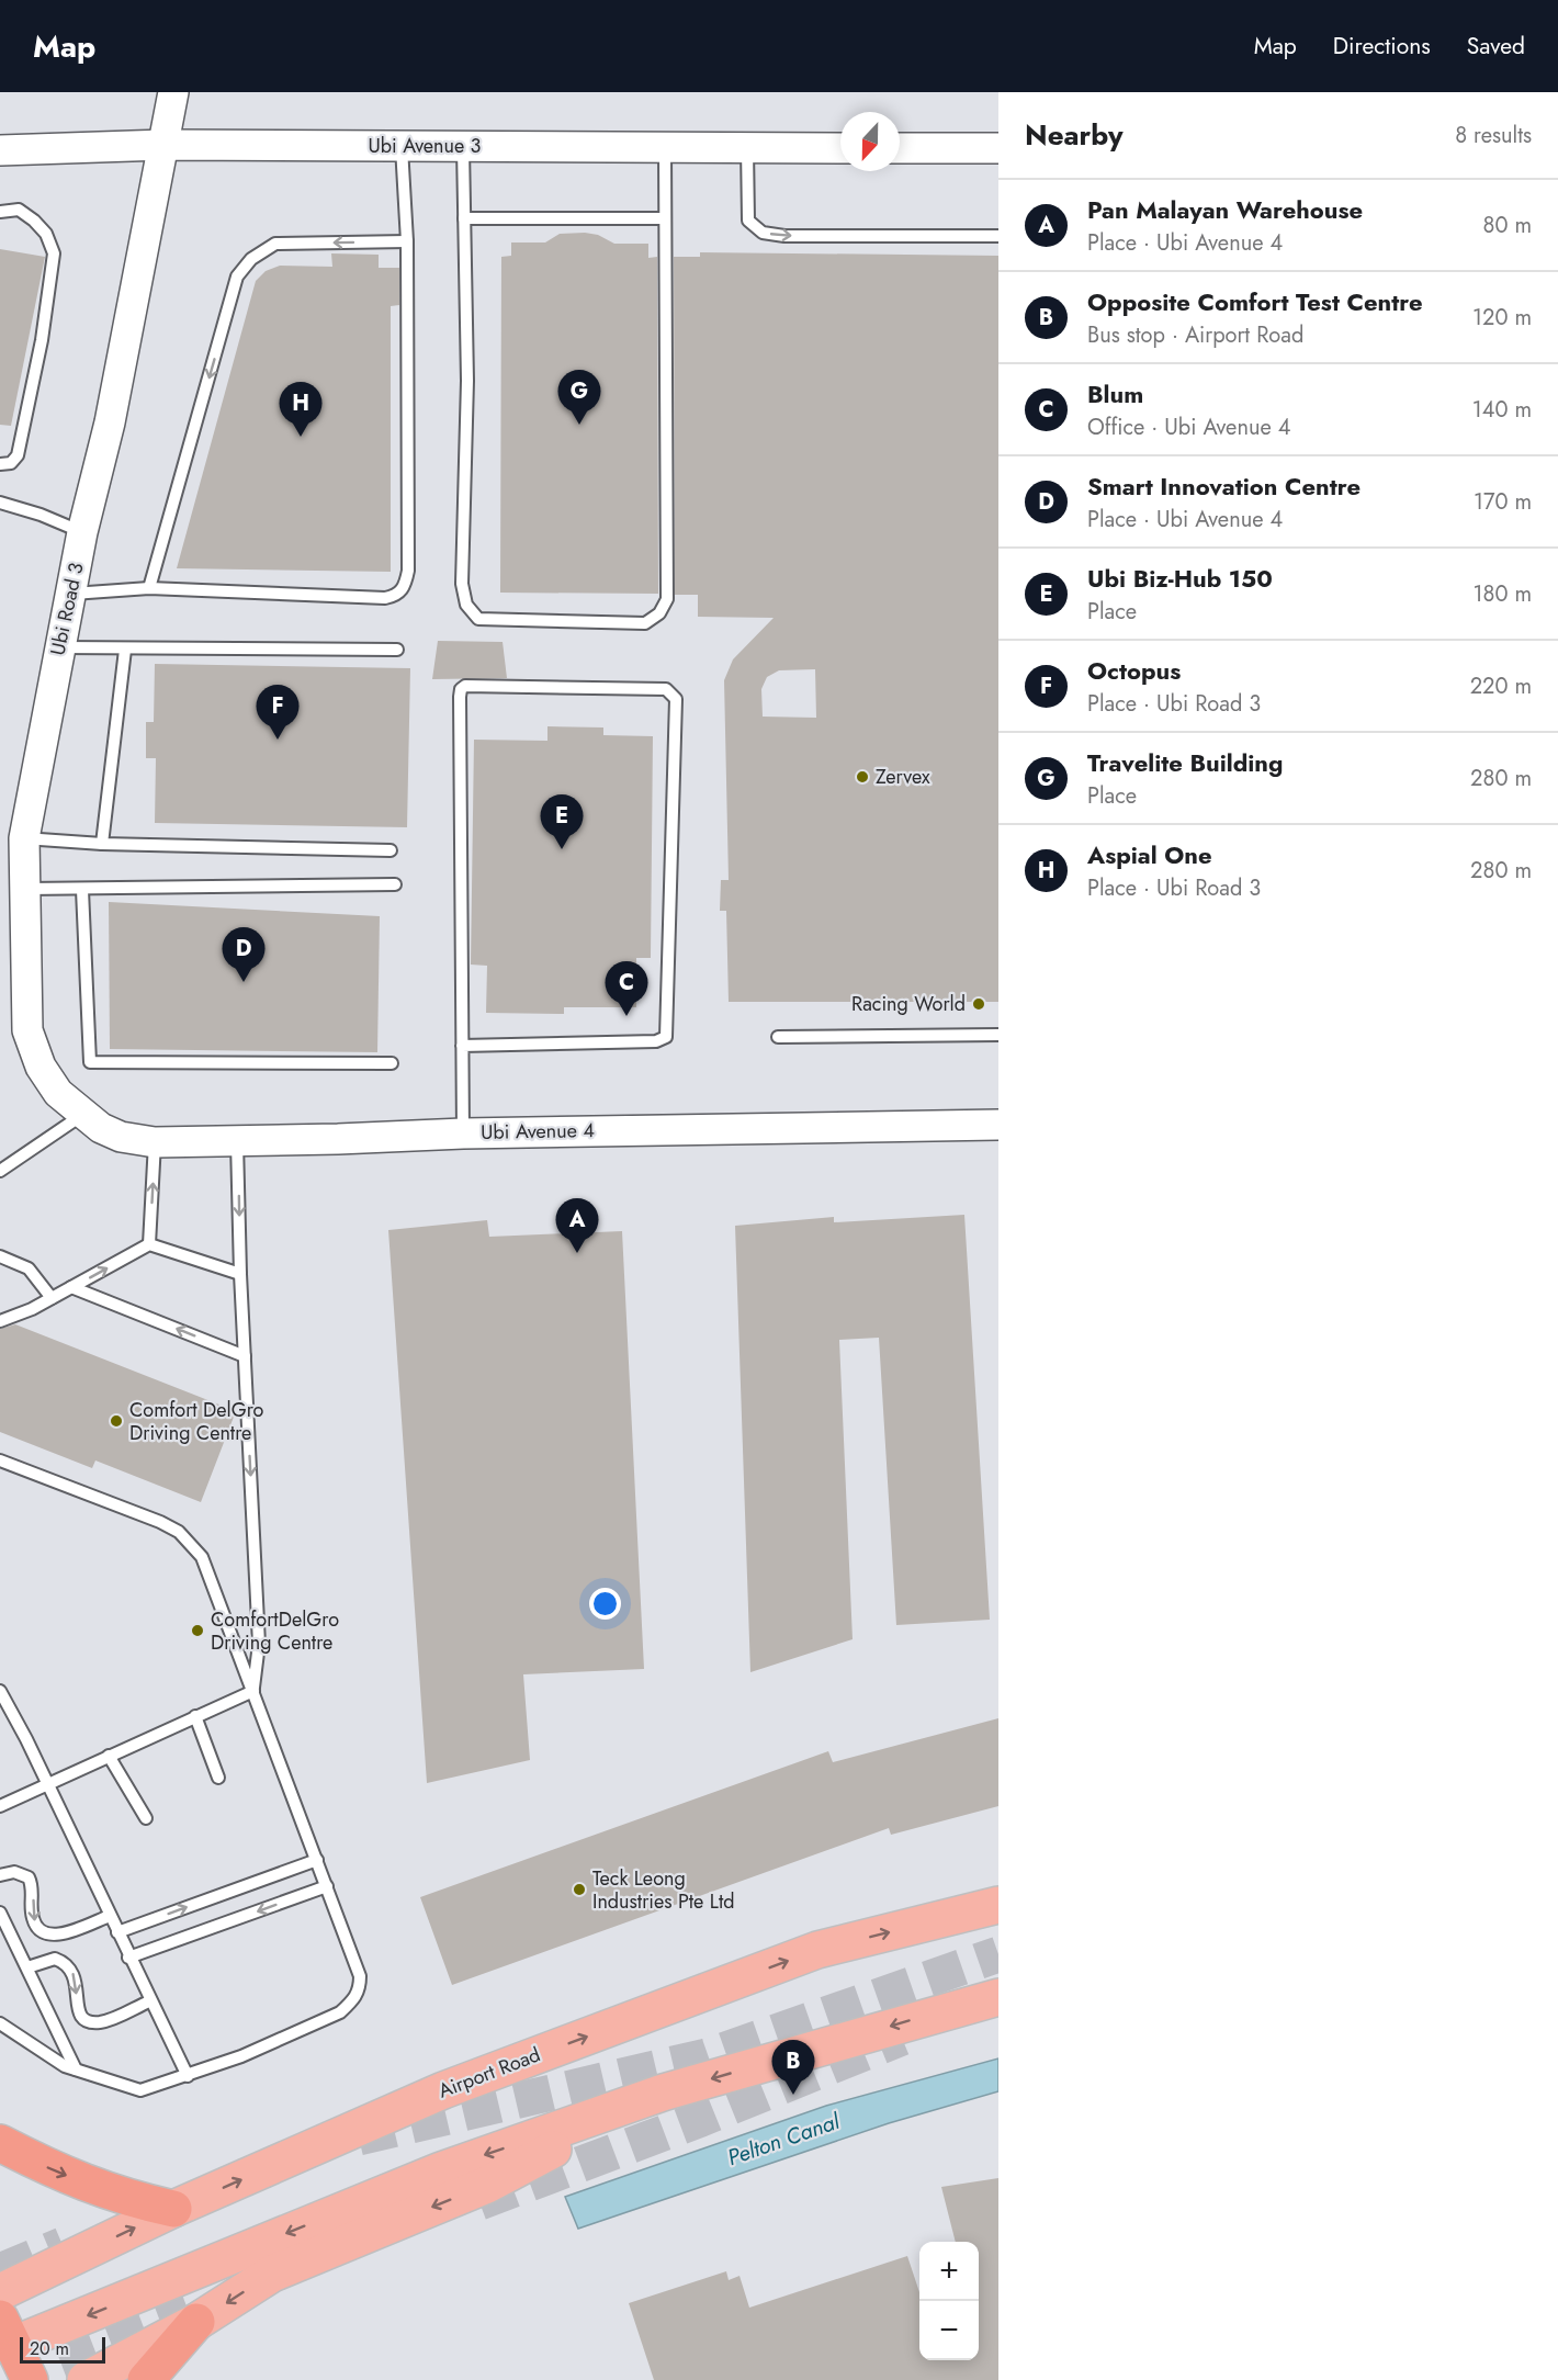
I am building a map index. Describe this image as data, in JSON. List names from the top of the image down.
{
  "streets": {
    "main road": ["Airport Road"],
    "street": ["Ubi Avenue 3", "Ubi Road 3", "Ubi Avenue 4"]
  },
  "crossings": [
    ["Ubi Avenue 3", "Ubi Road 3"],
    ["Ubi Road 3", "Ubi Avenue 4"]
  ],
  "water": ["Pelton Canal"],
  "places": [
    "Zervex",
    "Racing World",
    "Comfort DelGro Driving Centre",
    "ComfortDelGro Driving Centre",
    "Teck Leong Industries Pte Ltd"
  ],
  "scale_bar": "20 m",
  "north": "bottom",
  "page": {
    "header": "Map",
    "nav": ["Map", "Directions", "Saved"],
    "heading": ["Nearby", "8 results"],
    "list": [
      {
        "mark": "A",
        "name": "Pan Malayan Warehouse",
        "note": "Place · Ubi Avenue 4",
        "value": "80 m"
      },
      {
        "mark": "B",
        "name": "Opposite Comfort Test Centre",
        "note": "Bus stop · Airport Road",
        "value": "120 m"
      },
      {
        "mark": "C",
        "name": "Blum",
        "note": "Office · Ubi Avenue 4",
        "value": "140 m"
      },
      {
        "mark": "D",
        "name": "Smart Innovation Centre",
        "note": "Place · Ubi Avenue 4",
        "value": "170 m"
      },
      {
        "mark": "E",
        "name": "Ubi Biz-Hub 150",
        "note": "Place",
        "value": "180 m"
      },
      {
        "mark": "F",
        "name": "Octopus",
        "note": "Place · Ubi Road 3",
        "value": "220 m"
      },
      {
        "mark": "G",
        "name": "Travelite Building",
        "note": "Place",
        "value": "280 m"
      },
      {
        "mark": "H",
        "name": "Aspial One",
        "note": "Place · Ubi Road 3",
        "value": "280 m"
      }
    ],
    "pins": [
      "G",
      "H",
      "F",
      "E",
      "D",
      "C",
      "A",
      "B"
    ],
    "map_buttons": ["+", "−"],
    "scale": "20 m"
  }
}
